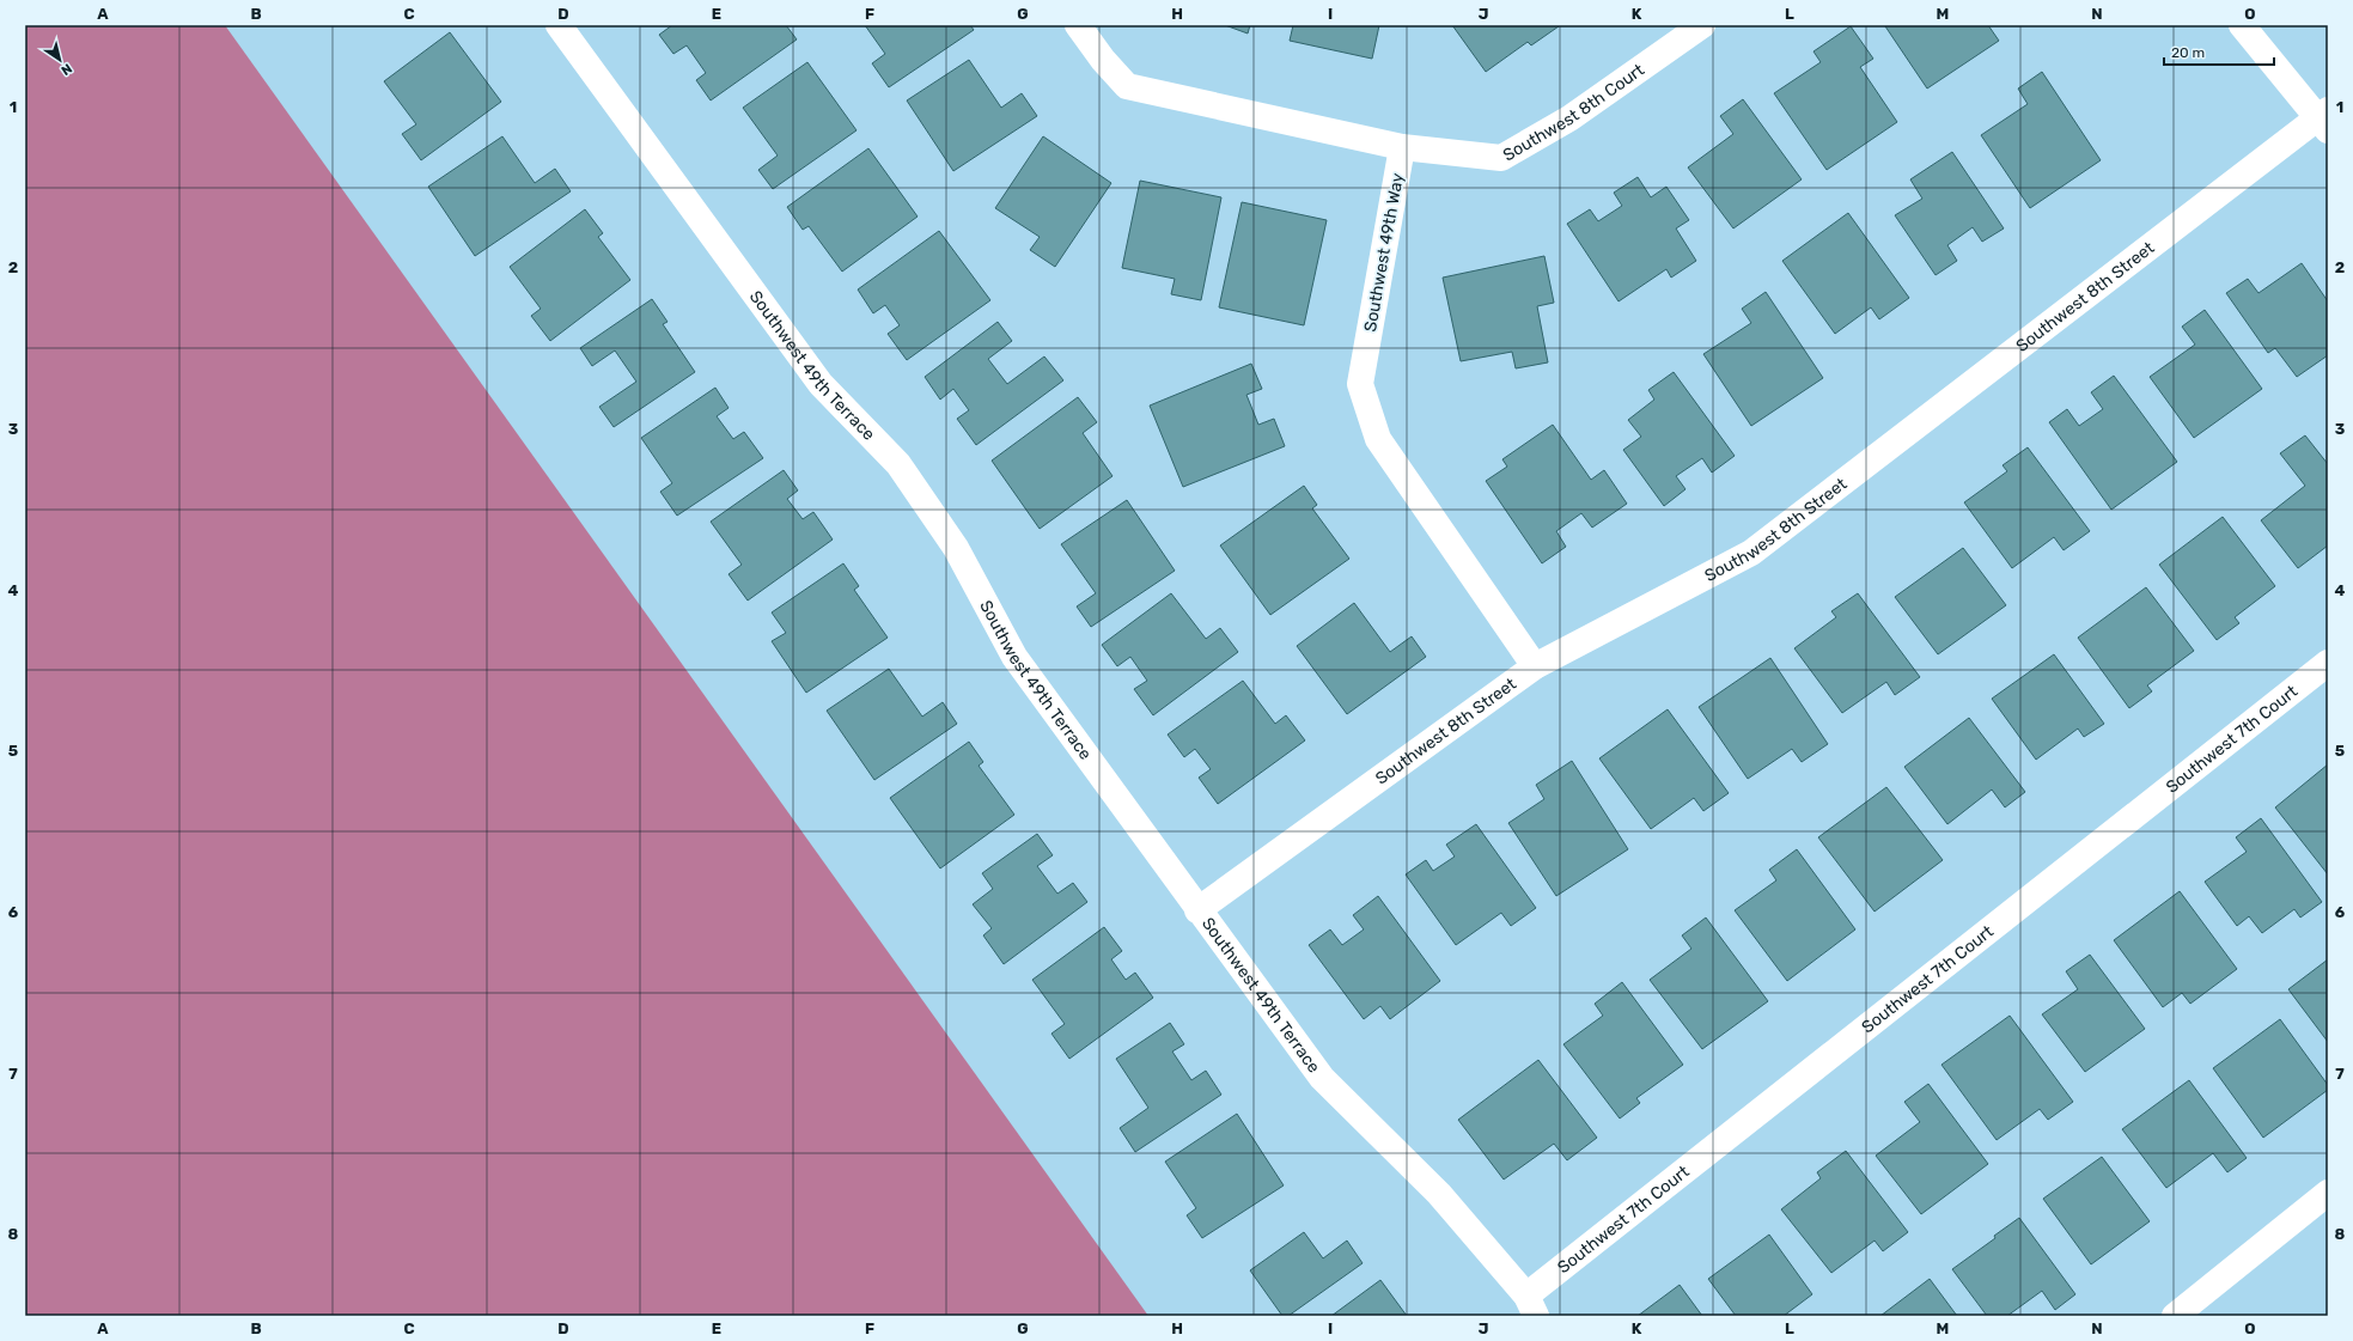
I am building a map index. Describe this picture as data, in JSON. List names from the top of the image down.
{
  "streets": {
    "street": [
      "Southwest 8th Court",
      "Southwest 49th Way",
      "Southwest 8th Street",
      "Southwest 49th Terrace",
      "Southwest 7th Court"
    ]
  },
  "crossings": [
    ["Southwest 8th Court", "Southwest 49th Way"],
    ["Southwest 49th Way", "Southwest 8th Street"],
    ["Southwest 8th Street", "Southwest 49th Terrace"],
    ["Southwest 49th Terrace", "Southwest 7th Court"]
  ],
  "scale_bar": "20 m",
  "north": "bottom right",
  "grid": {
    "columns": [
      "A",
      "B",
      "C",
      "D",
      "E",
      "F",
      "G",
      "H",
      "I",
      "J",
      "K",
      "L",
      "M",
      "N",
      "O"
    ],
    "rows": [
      "1",
      "2",
      "3",
      "4",
      "5",
      "6",
      "7",
      "8"
    ]
  }
}
